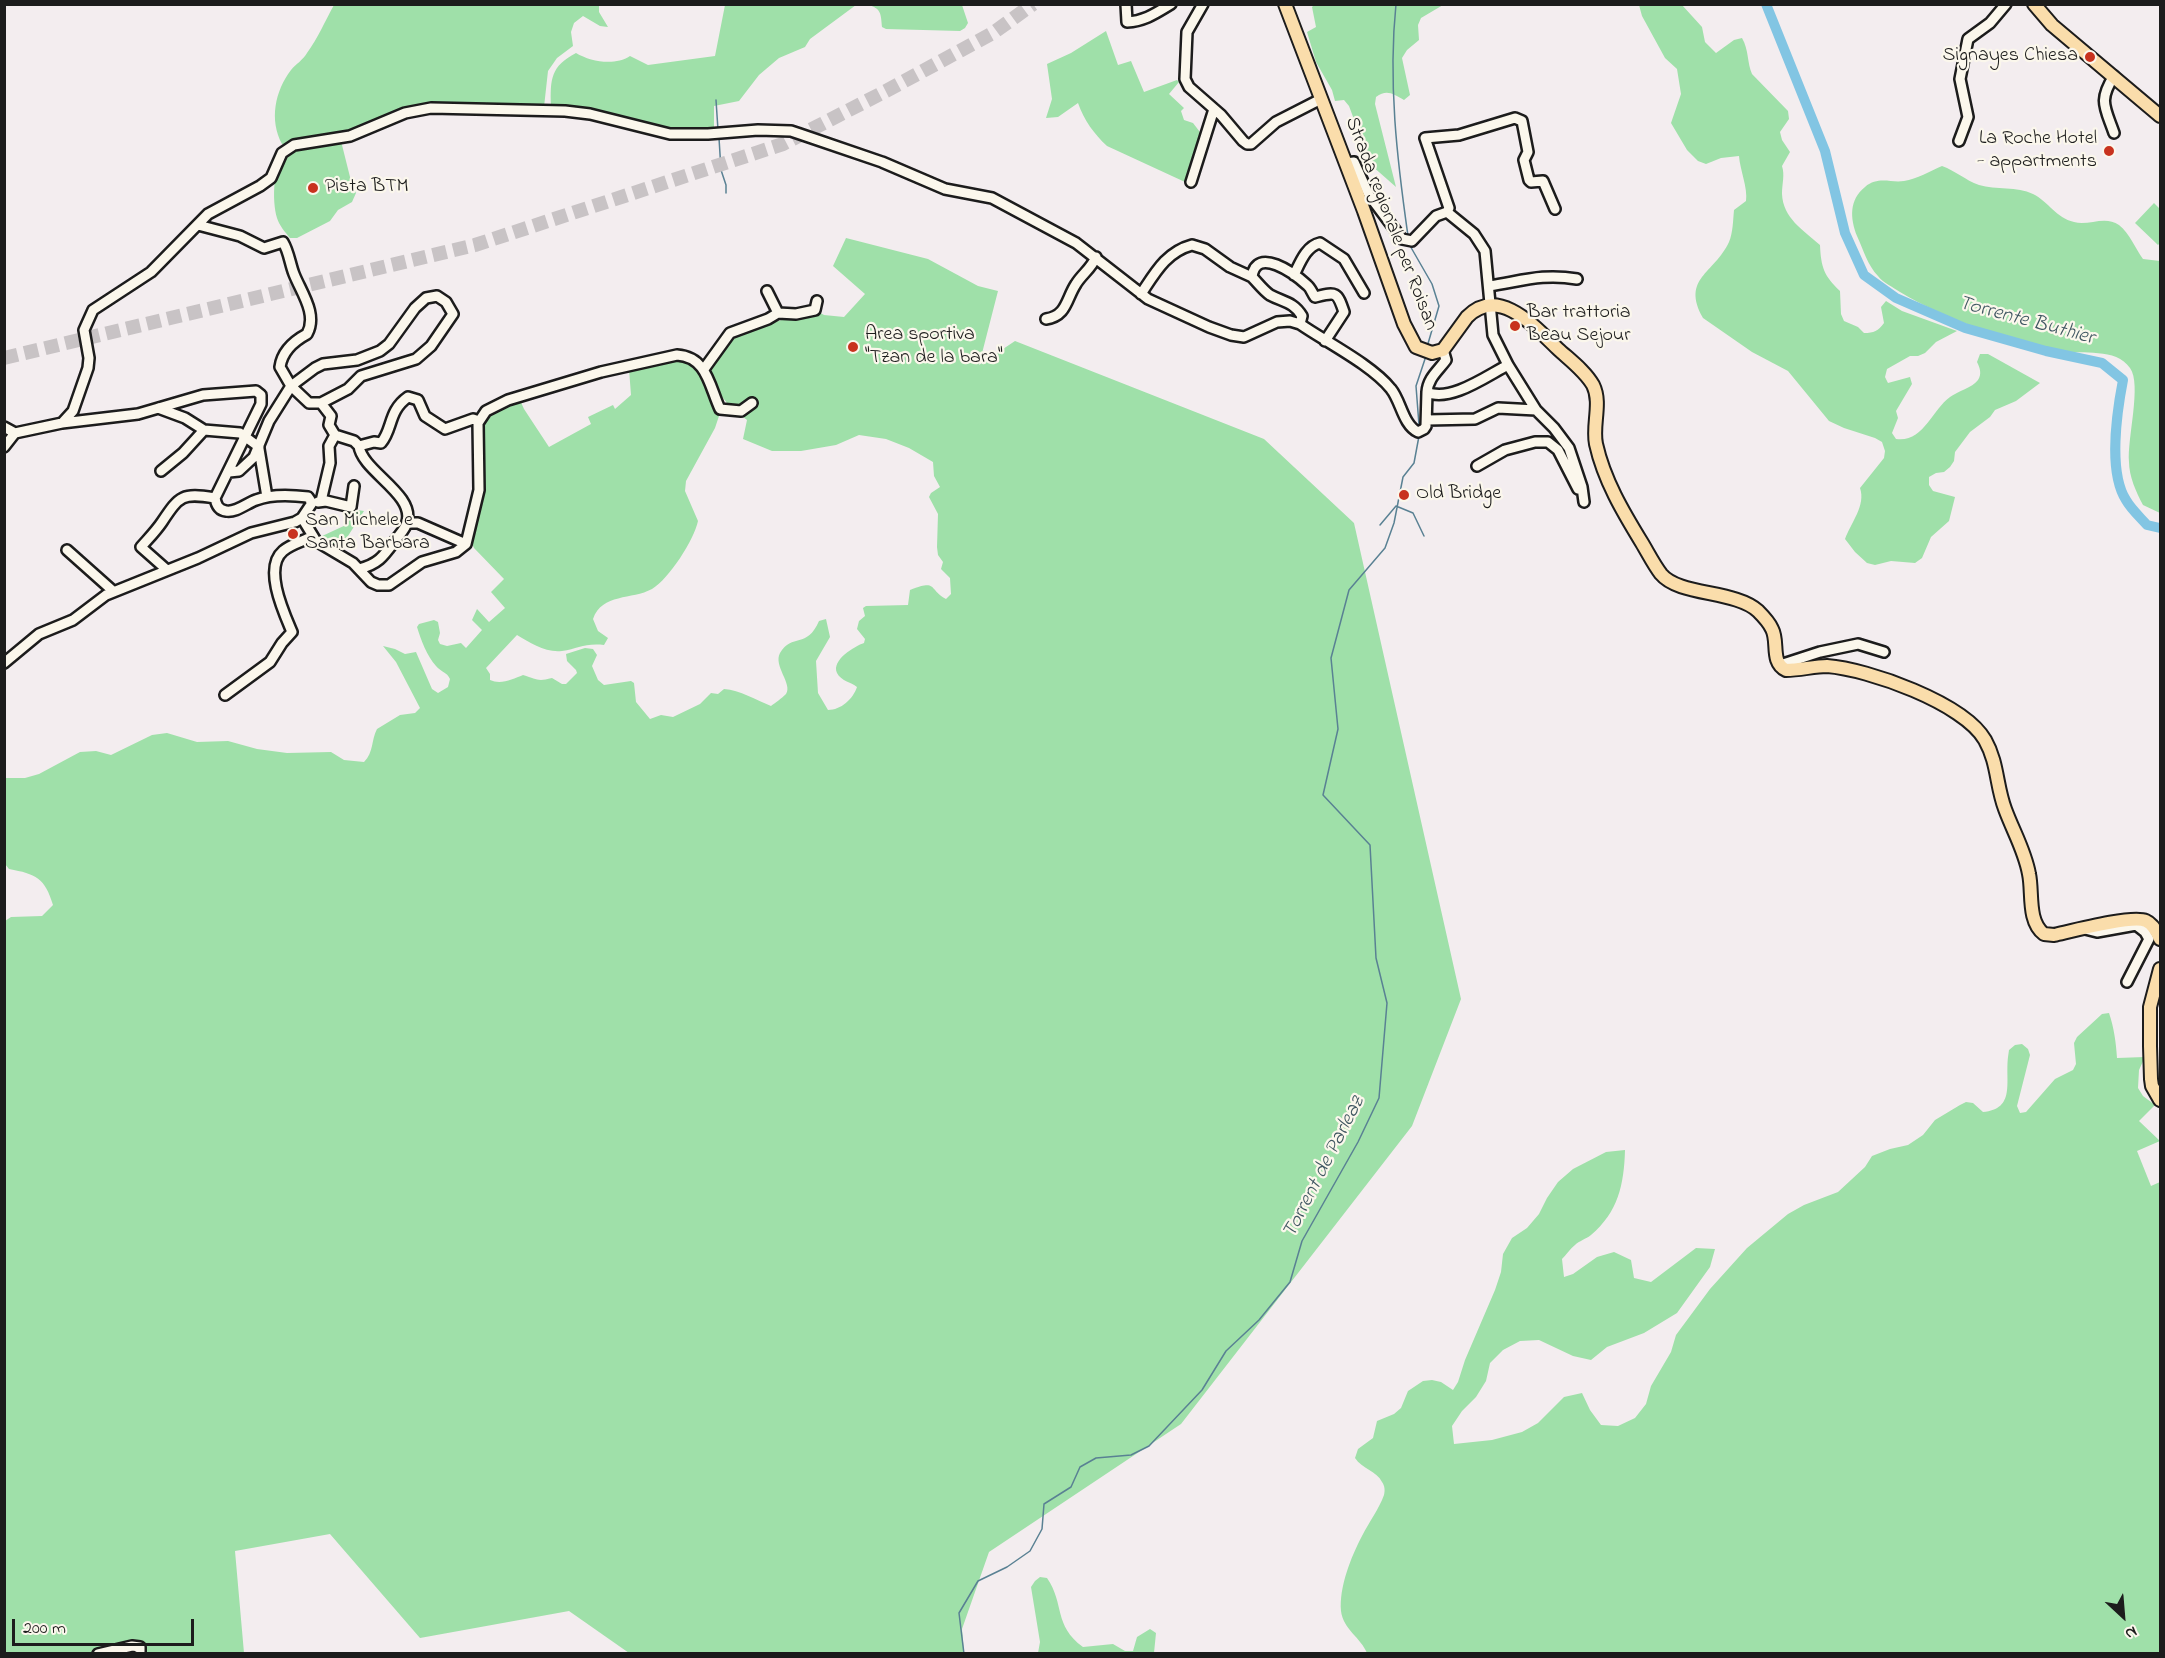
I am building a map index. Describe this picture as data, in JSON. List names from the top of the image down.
{
  "streets": {
    "main road": ["Strada regionale per Roisan"]
  },
  "water": ["Torrente Buthier", "Torrent de Parleaz"],
  "places": [
    "Signayes Chiesa",
    "La Roche Hotel - appartments",
    "Pista BTM",
    "Bar trattoria Beau Sejour",
    "Area sportiva \"Tzan de la bara\"",
    "Old Bridge",
    "San Michele e Santa Barbara"
  ],
  "scale_bar": "200 m",
  "north": "bottom right"
}
